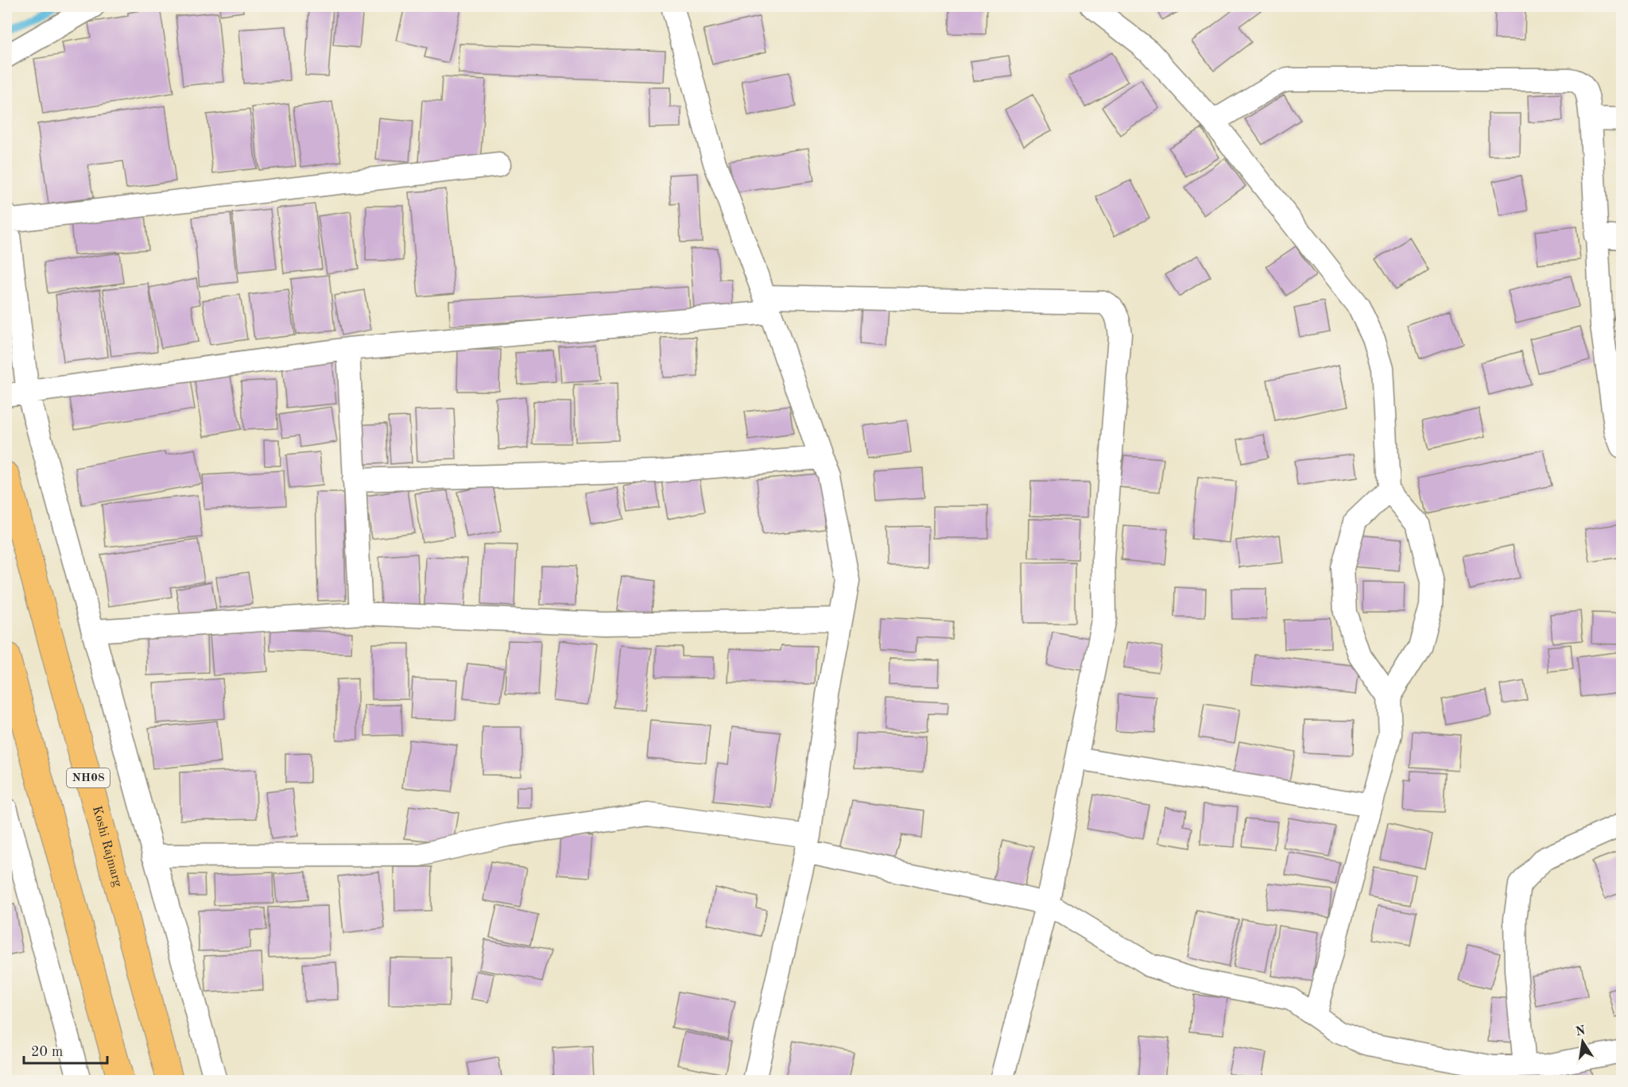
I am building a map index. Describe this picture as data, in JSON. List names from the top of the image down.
{
  "streets": {
    "main road": ["NH08", "Koshi Rajmarg"]
  },
  "scale_bar": "20 m",
  "north": "top"
}
